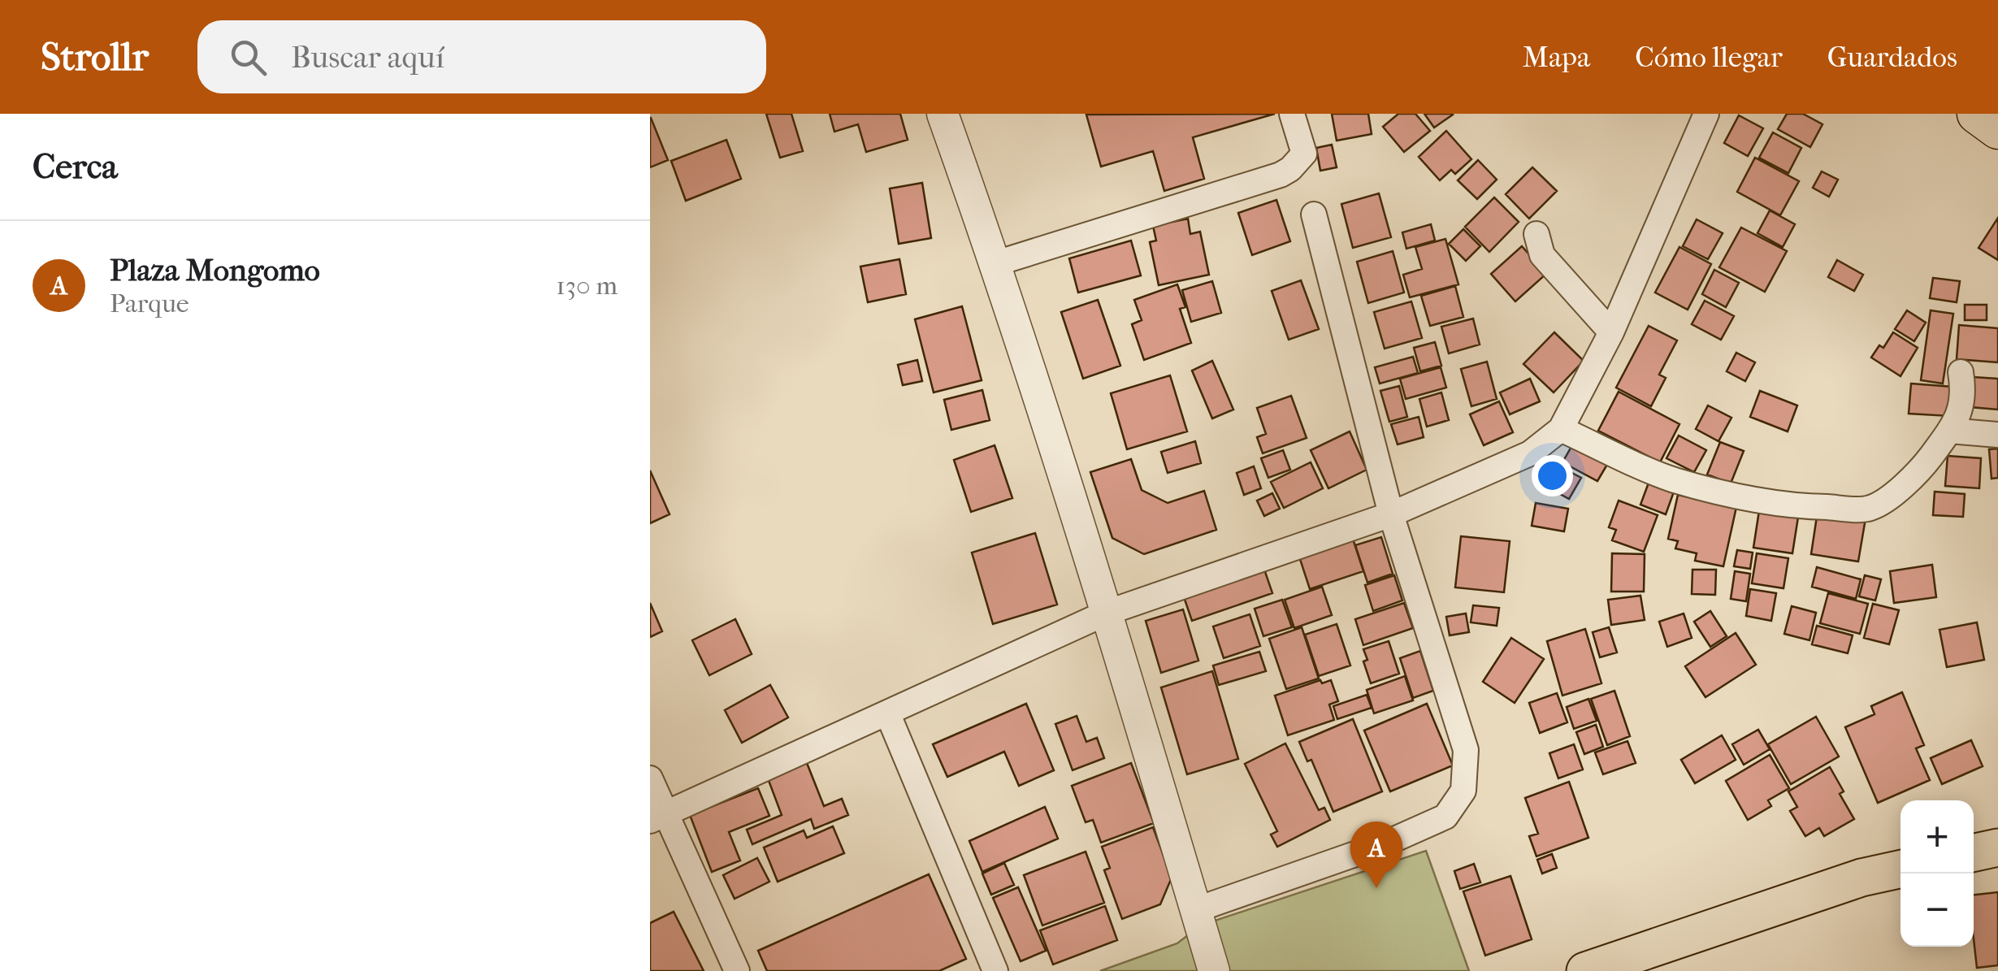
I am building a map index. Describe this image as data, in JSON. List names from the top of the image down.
{
  "page": {
    "header": "Strollr",
    "search": "Buscar aquí",
    "nav": ["Mapa", "Cómo llegar", "Guardados"],
    "heading": "Cerca",
    "list": [
      {
        "mark": "A",
        "name": "Plaza Mongomo",
        "note": "Parque",
        "value": "130 m"
      }
    ],
    "map_buttons": ["+", "−"],
    "pins": "A"
  }
}
